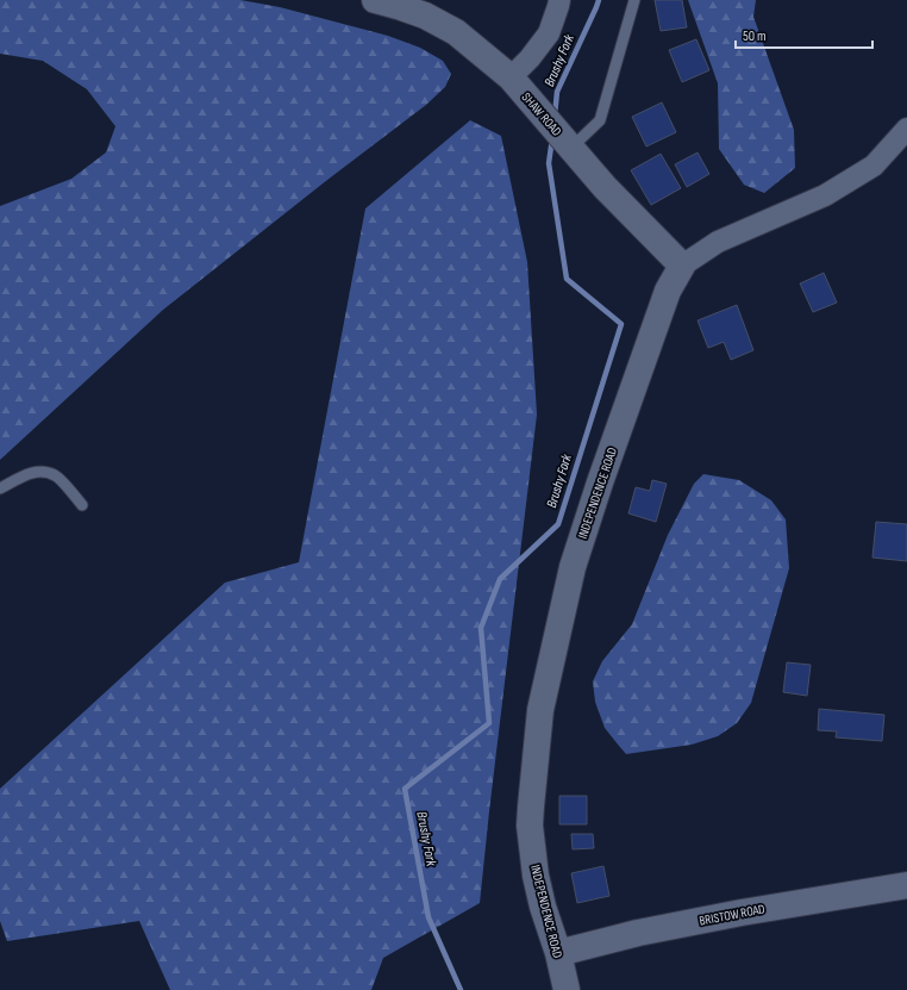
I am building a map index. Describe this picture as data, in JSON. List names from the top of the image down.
{
  "streets": {
    "main road": ["SHAW ROAD", "INDEPENDENCE ROAD", "BRISTOW ROAD"]
  },
  "crossings": [
    ["SHAW ROAD", "INDEPENDENCE ROAD"],
    ["INDEPENDENCE ROAD", "BRISTOW ROAD"]
  ],
  "water": ["Brushy Fork"],
  "scale_bar": "50 m"
}
